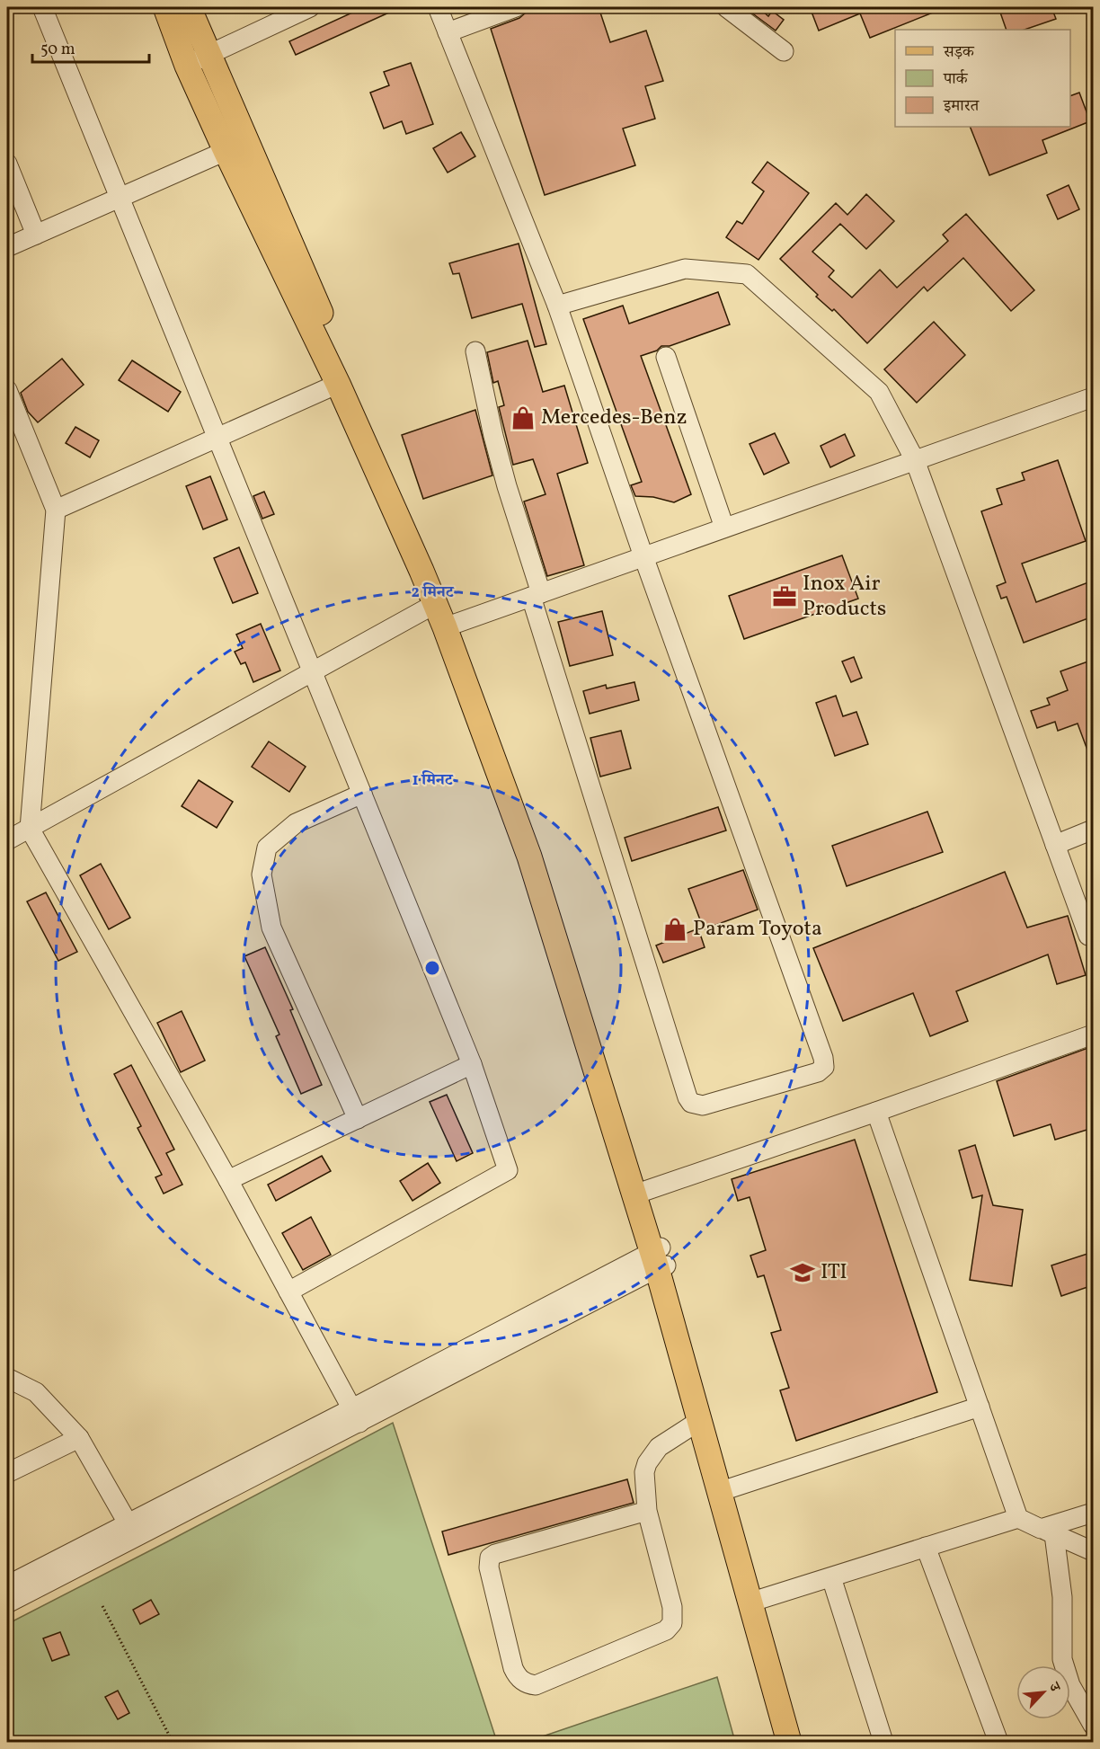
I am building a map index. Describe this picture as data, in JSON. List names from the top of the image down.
{
  "places": {
    "shop": ["Mercedes-Benz", "Param Toyota"],
    "office": ["Inox Air Products"],
    "school or university": ["ITI"]
  },
  "legend": ["सड़क", "पार्क", "इमारत"],
  "scale_bar": "50 m",
  "north": "top right",
  "rings": ["2 मिनट", "1 मिनट"]
}
